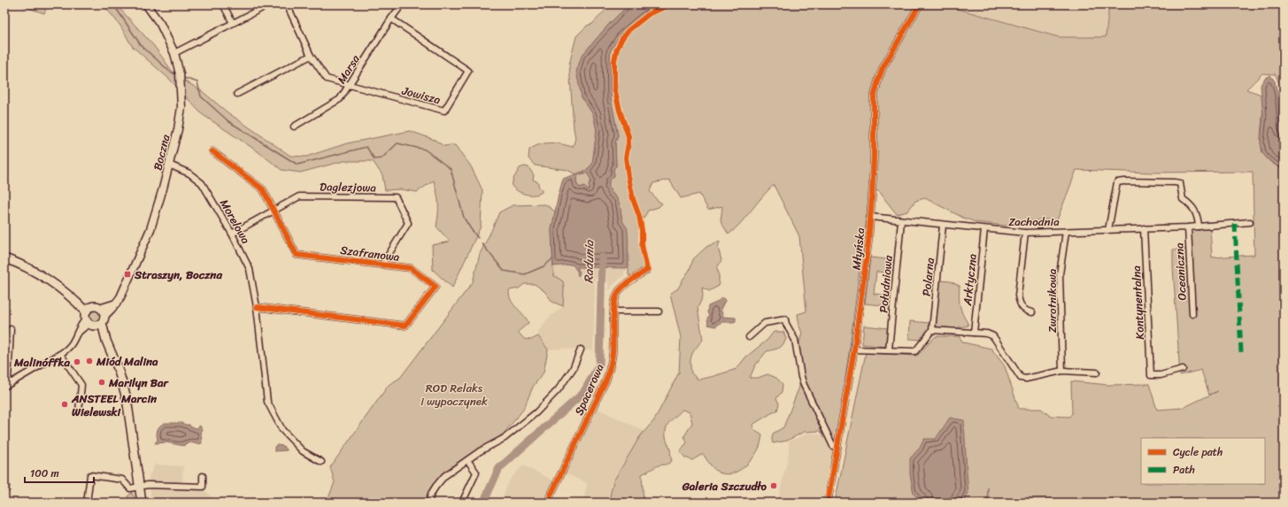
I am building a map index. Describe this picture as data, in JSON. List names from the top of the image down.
{
  "streets": {
    "street": [
      "Marsa",
      "Jowisza",
      "Boczna",
      "Daglezjowa",
      "Morelowa",
      "Zachodnia",
      "Młyńska",
      "Szafranowa",
      "Oceaniczna",
      "Polarna",
      "Arktyczna",
      "Południowa",
      "Zwrotnikowa",
      "Kontynentalna",
      "Spacerowa"
    ]
  },
  "crossings": [
    ["Marsa", "Jowisza"],
    ["Boczna", "Morelowa"],
    ["Daglezjowa", "Morelowa"],
    ["Daglezjowa", "Szafranowa"],
    ["Morelowa", "Szafranowa"],
    ["Zachodnia", "Młyńska"],
    ["Zachodnia", "Oceaniczna"],
    ["Zachodnia", "Polarna"],
    ["Zachodnia", "Arktyczna"],
    ["Zachodnia", "Południowa"],
    ["Zachodnia", "Zwrotnikowa"],
    ["Zachodnia", "Kontynentalna"]
  ],
  "water": ["Radunia"],
  "parks": ["ROD Relaks i wypoczynek"],
  "places": {
    "transit": ["Straszyn, Boczna"],
    "other": [
      "Miód Malina",
      "Malinóffka",
      "Marilyn Bar",
      "ANSTEEL Marcin Wielewski",
      "Galeria Szczudło"
    ]
  },
  "legend": ["Cycle path", "Path"],
  "scale_bar": "100 m"
}
